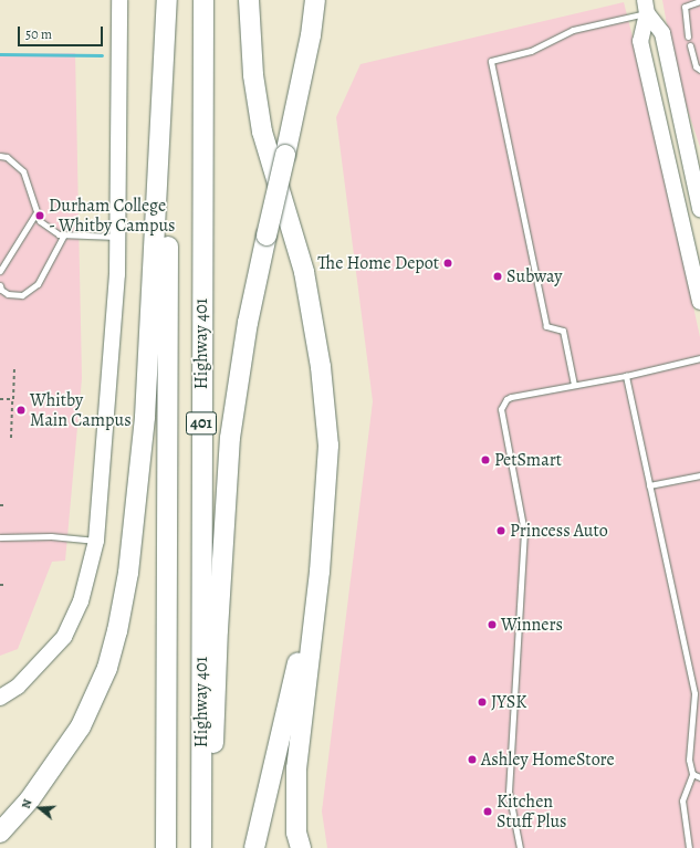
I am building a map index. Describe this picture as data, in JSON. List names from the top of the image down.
{
  "streets": {
    "highway": ["Highway 401", "401"]
  },
  "places": [
    "Durham College - Whitby Campus",
    "The Home Depot",
    "Subway",
    "Whitby Main Campus",
    "PetSmart",
    "Princess Auto",
    "Winners",
    "JYSK",
    "Ashley HomeStore",
    "Kitchen Stuff Plus"
  ],
  "scale_bar": "50 m",
  "north": "left"
}
